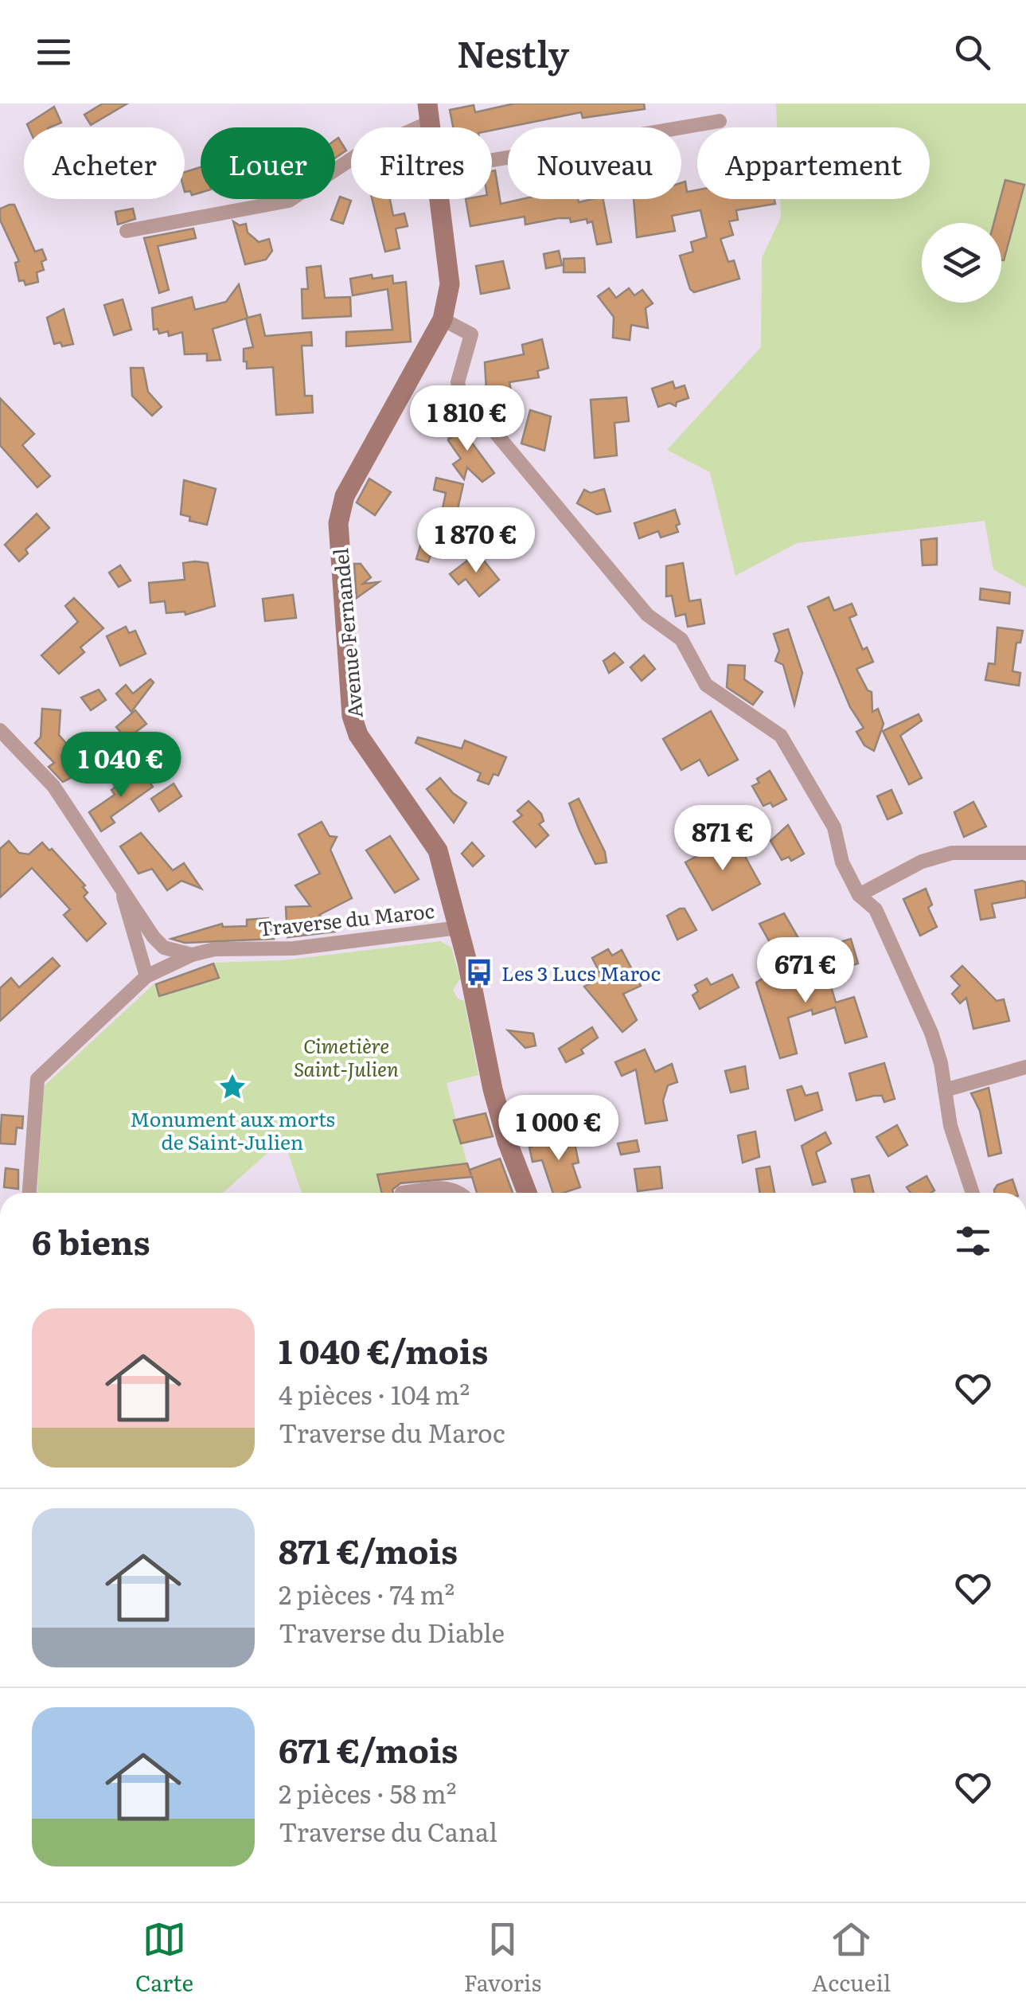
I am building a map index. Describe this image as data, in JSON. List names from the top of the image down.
{
  "streets": {
    "main road": ["Avenue Fernandel"],
    "street": ["Traverse du Maroc"]
  },
  "crossings": [
    ["Avenue Fernandel", "Traverse du Maroc"]
  ],
  "parks": ["Cimetière Saint-Julien"],
  "places": {
    "bus stop": ["Les 3 Lucs Maroc"],
    "place": ["Monument aux morts de Saint-Julien"]
  },
  "page": {
    "header": "Nestly",
    "chip": [
      "Acheter",
      "Louer",
      "Filtres",
      "Nouveau",
      "Appartement"
    ],
    "price": [
      "1 810 €",
      "1 870 €",
      "1 040 €",
      "871 €",
      "671 €",
      "1 000 €"
    ],
    "heading": "6 biens",
    "list": [
      {
        "name": "1 040 €/mois",
        "note": "4 pièces · 104 m² · Traverse du Maroc"
      },
      {
        "name": "871 €/mois",
        "note": "2 pièces · 74 m² · Traverse du Diable"
      },
      {
        "name": "671 €/mois",
        "note": "2 pièces · 58 m² · Traverse du Canal"
      }
    ],
    "tabs": ["Carte", "Favoris", "Accueil"]
  }
}
